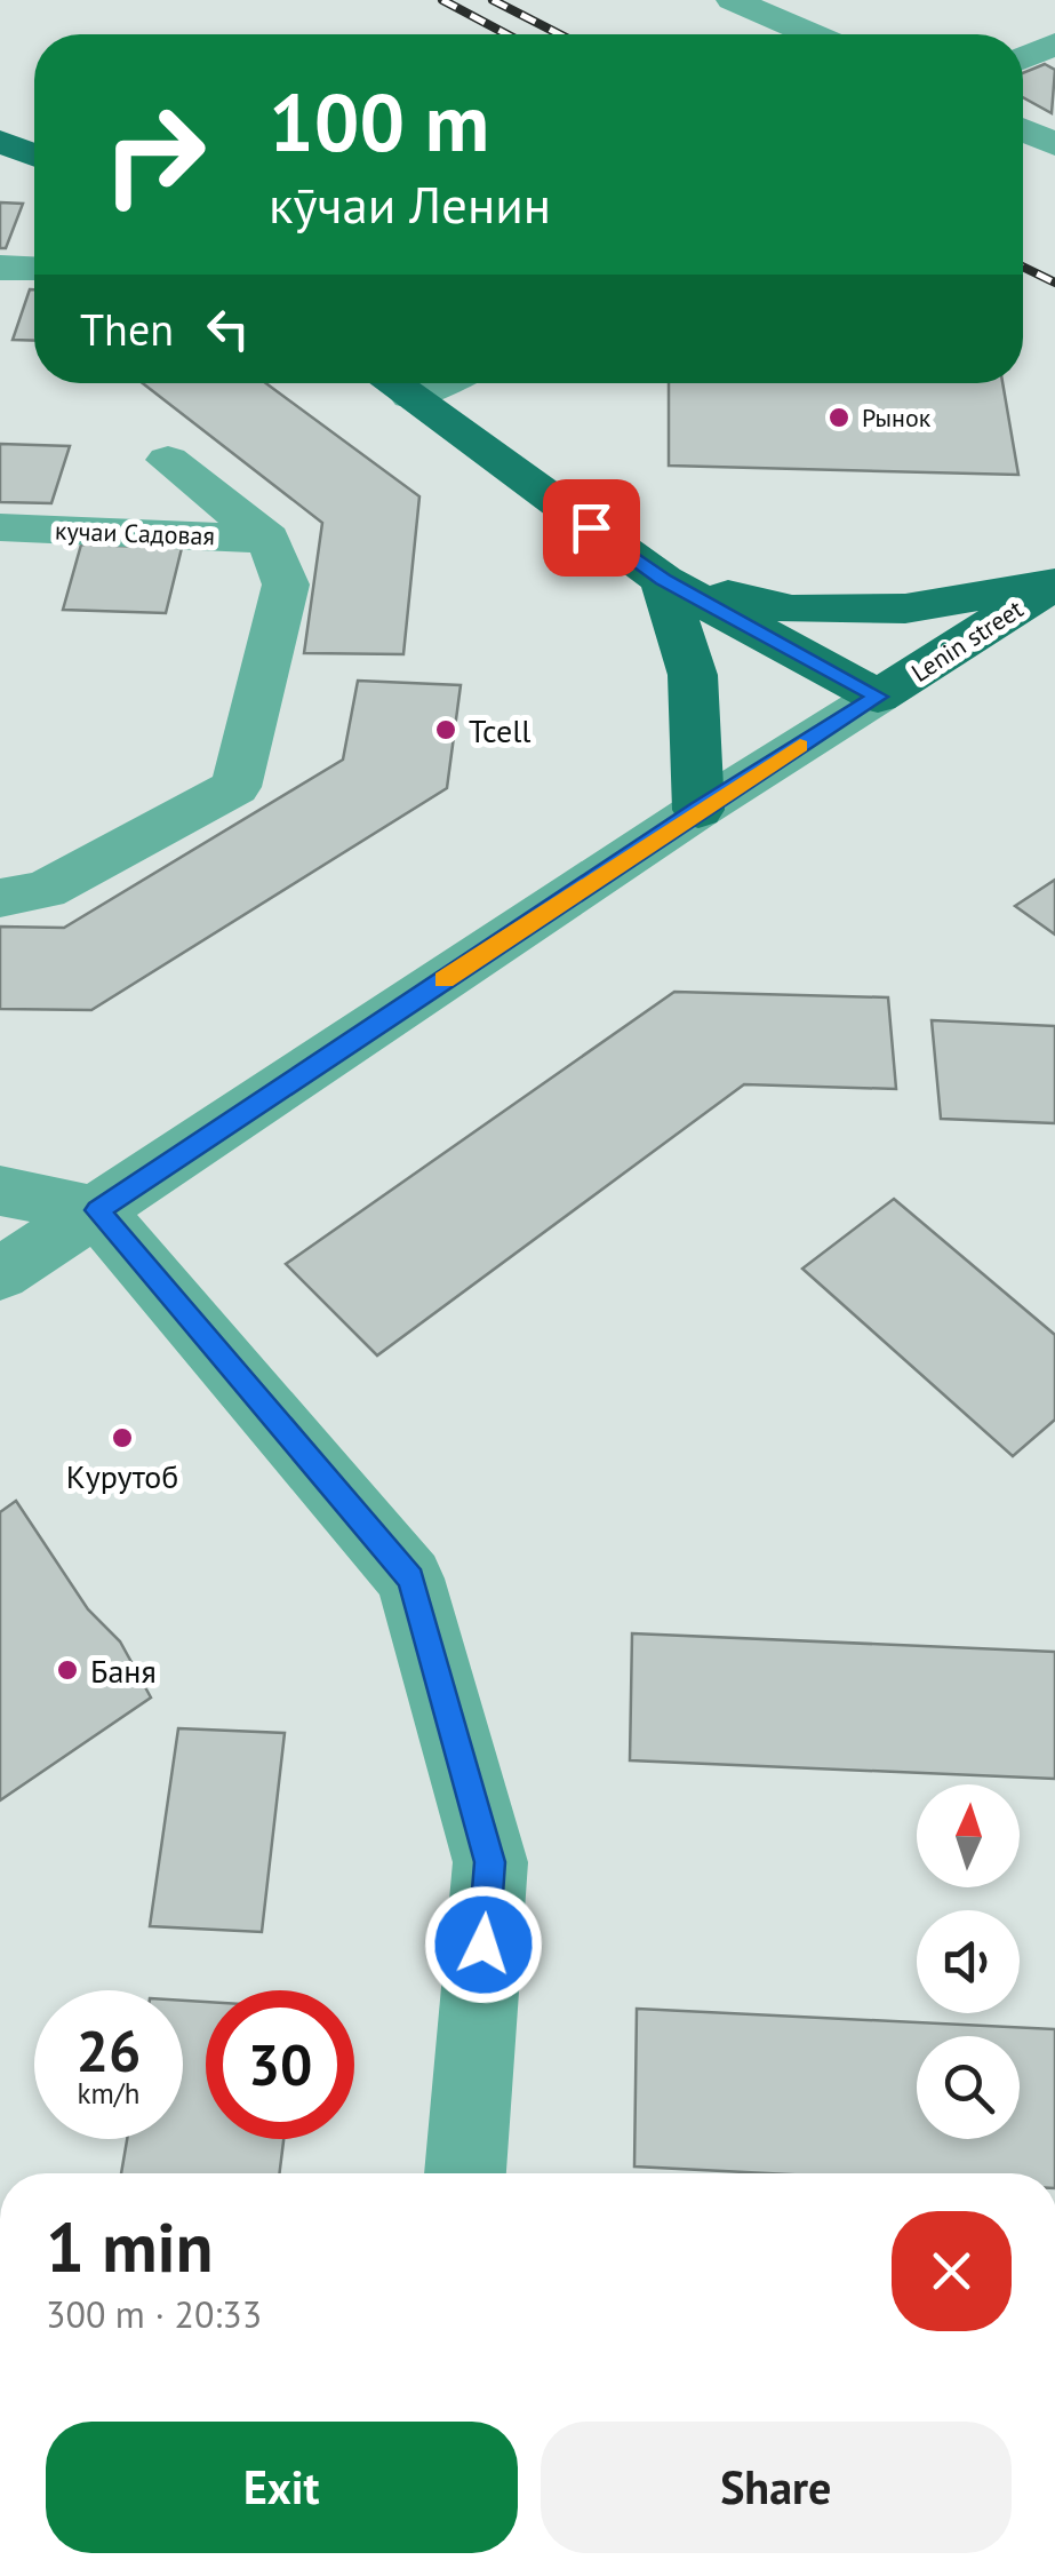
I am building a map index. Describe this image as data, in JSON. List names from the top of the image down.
{
  "streets": {
    "main road": ["Lenin street"],
    "street": ["кучаи Садовая"]
  },
  "places": [
    "Рынок",
    "Tcell",
    "Курутоб",
    "Баня"
  ],
  "north": "top",
  "page": {
    "turn": ["100 m", "кӯчаи Ленин"],
    "then": "Then",
    "speed": "26 km/h",
    "limit": "30",
    "heading": ["1 min", "300 m · 20:33"],
    "buttons": ["Exit", "Share"]
  }
}
